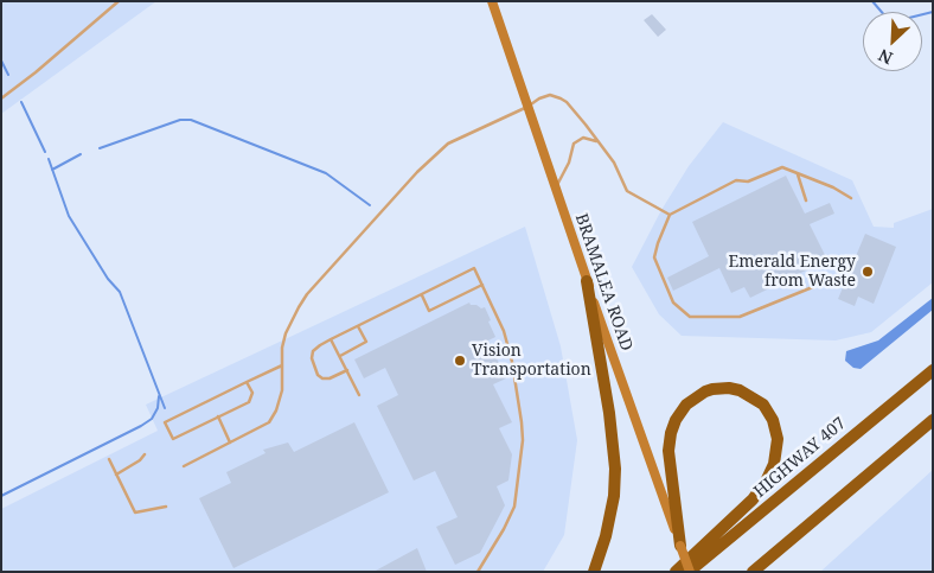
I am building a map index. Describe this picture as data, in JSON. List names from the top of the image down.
{
  "streets": {
    "highway": ["HIGHWAY 407"],
    "main road": ["BRAMALEA ROAD"]
  },
  "crossings": [
    ["BRAMALEA ROAD", "HIGHWAY 407"]
  ],
  "places": ["Emerald Energy from Waste", "Vision Transportation"],
  "north": "bottom left"
}
